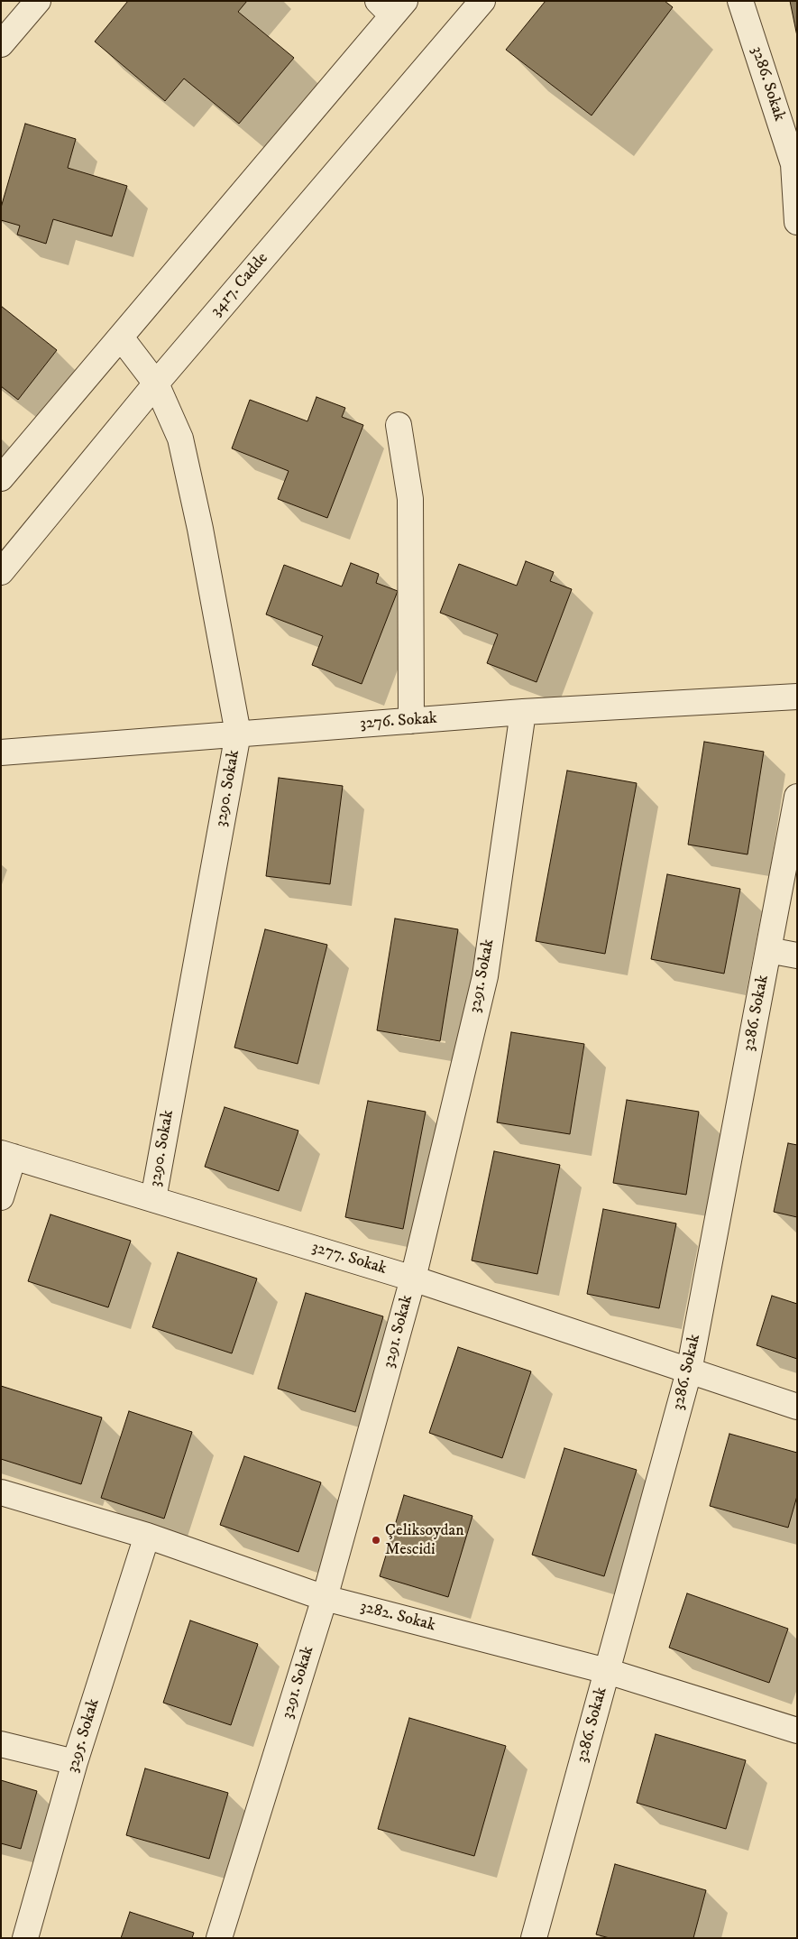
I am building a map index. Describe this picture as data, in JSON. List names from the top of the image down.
{
  "streets": {
    "street": [
      "3286. Sokak",
      "3417. Cadde",
      "3276. Sokak",
      "3290. Sokak",
      "3291. Sokak",
      "3277. Sokak",
      "3282. Sokak",
      "3295. Sokak"
    ]
  },
  "crossings": [
    ["3286. Sokak", "3277. Sokak"],
    ["3286. Sokak", "3282. Sokak"],
    ["3417. Cadde", "3290. Sokak"],
    ["3276. Sokak", "3290. Sokak"],
    ["3276. Sokak", "3291. Sokak"],
    ["3290. Sokak", "3277. Sokak"],
    ["3291. Sokak", "3277. Sokak"],
    ["3291. Sokak", "3282. Sokak"],
    ["3282. Sokak", "3295. Sokak"]
  ],
  "places": ["Çeliksoydan Mescidi"]
}
